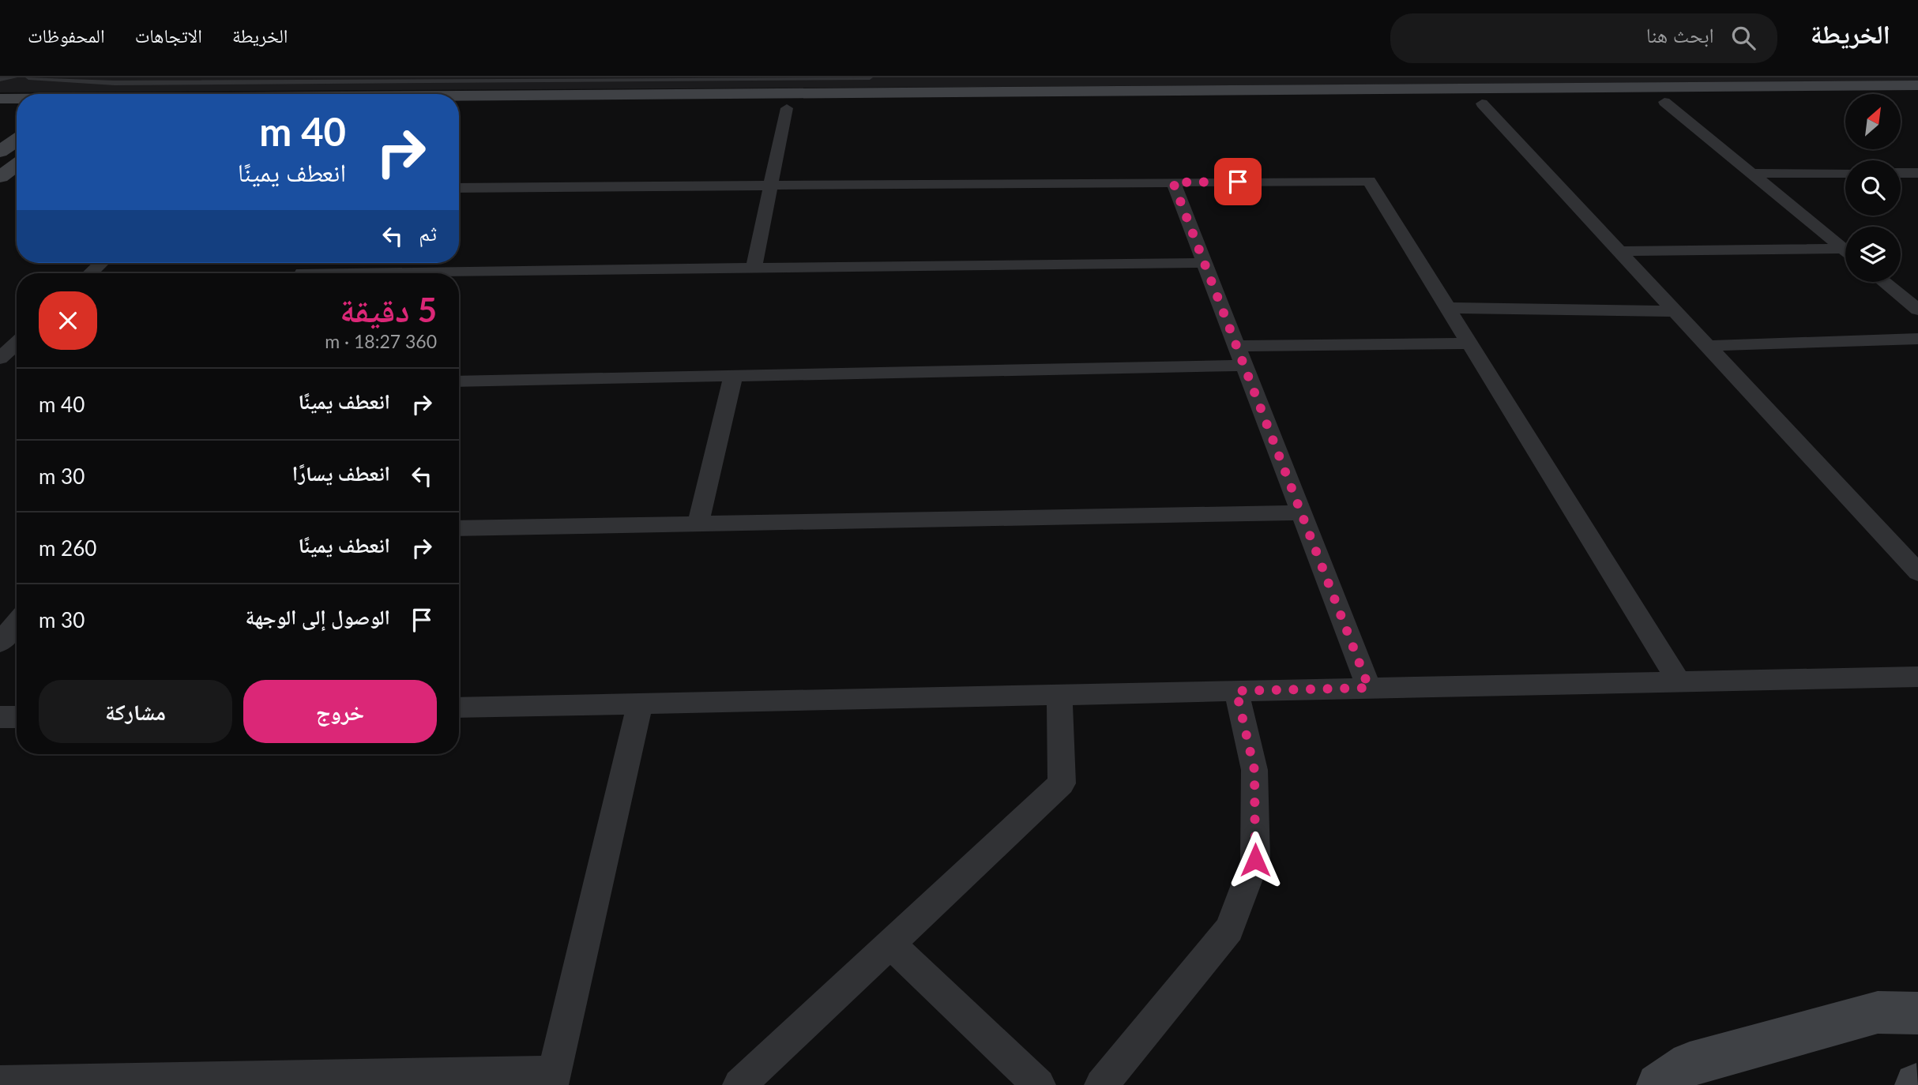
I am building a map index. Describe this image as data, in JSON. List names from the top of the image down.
{
  "north": "top right",
  "page": {
    "header": "الخريطة",
    "search": "ابحث هنا",
    "nav": ["الخريطة", "الاتجاهات", "المحفوظات"],
    "turn": ["40 m", "انعطف يمينًا"],
    "then": "ثم",
    "heading": ["5 دقيقة", "360 m · 18:27"],
    "list": [
      {
        "name": "انعطف يمينًا",
        "value": "40 m"
      },
      {
        "name": "انعطف يسارًا",
        "value": "30 m"
      },
      {
        "name": "انعطف يمينًا",
        "value": "260 m"
      },
      {
        "name": "الوصول إلى الوجهة",
        "value": "30 m"
      }
    ],
    "buttons": ["خروج", "مشاركة"]
  }
}
